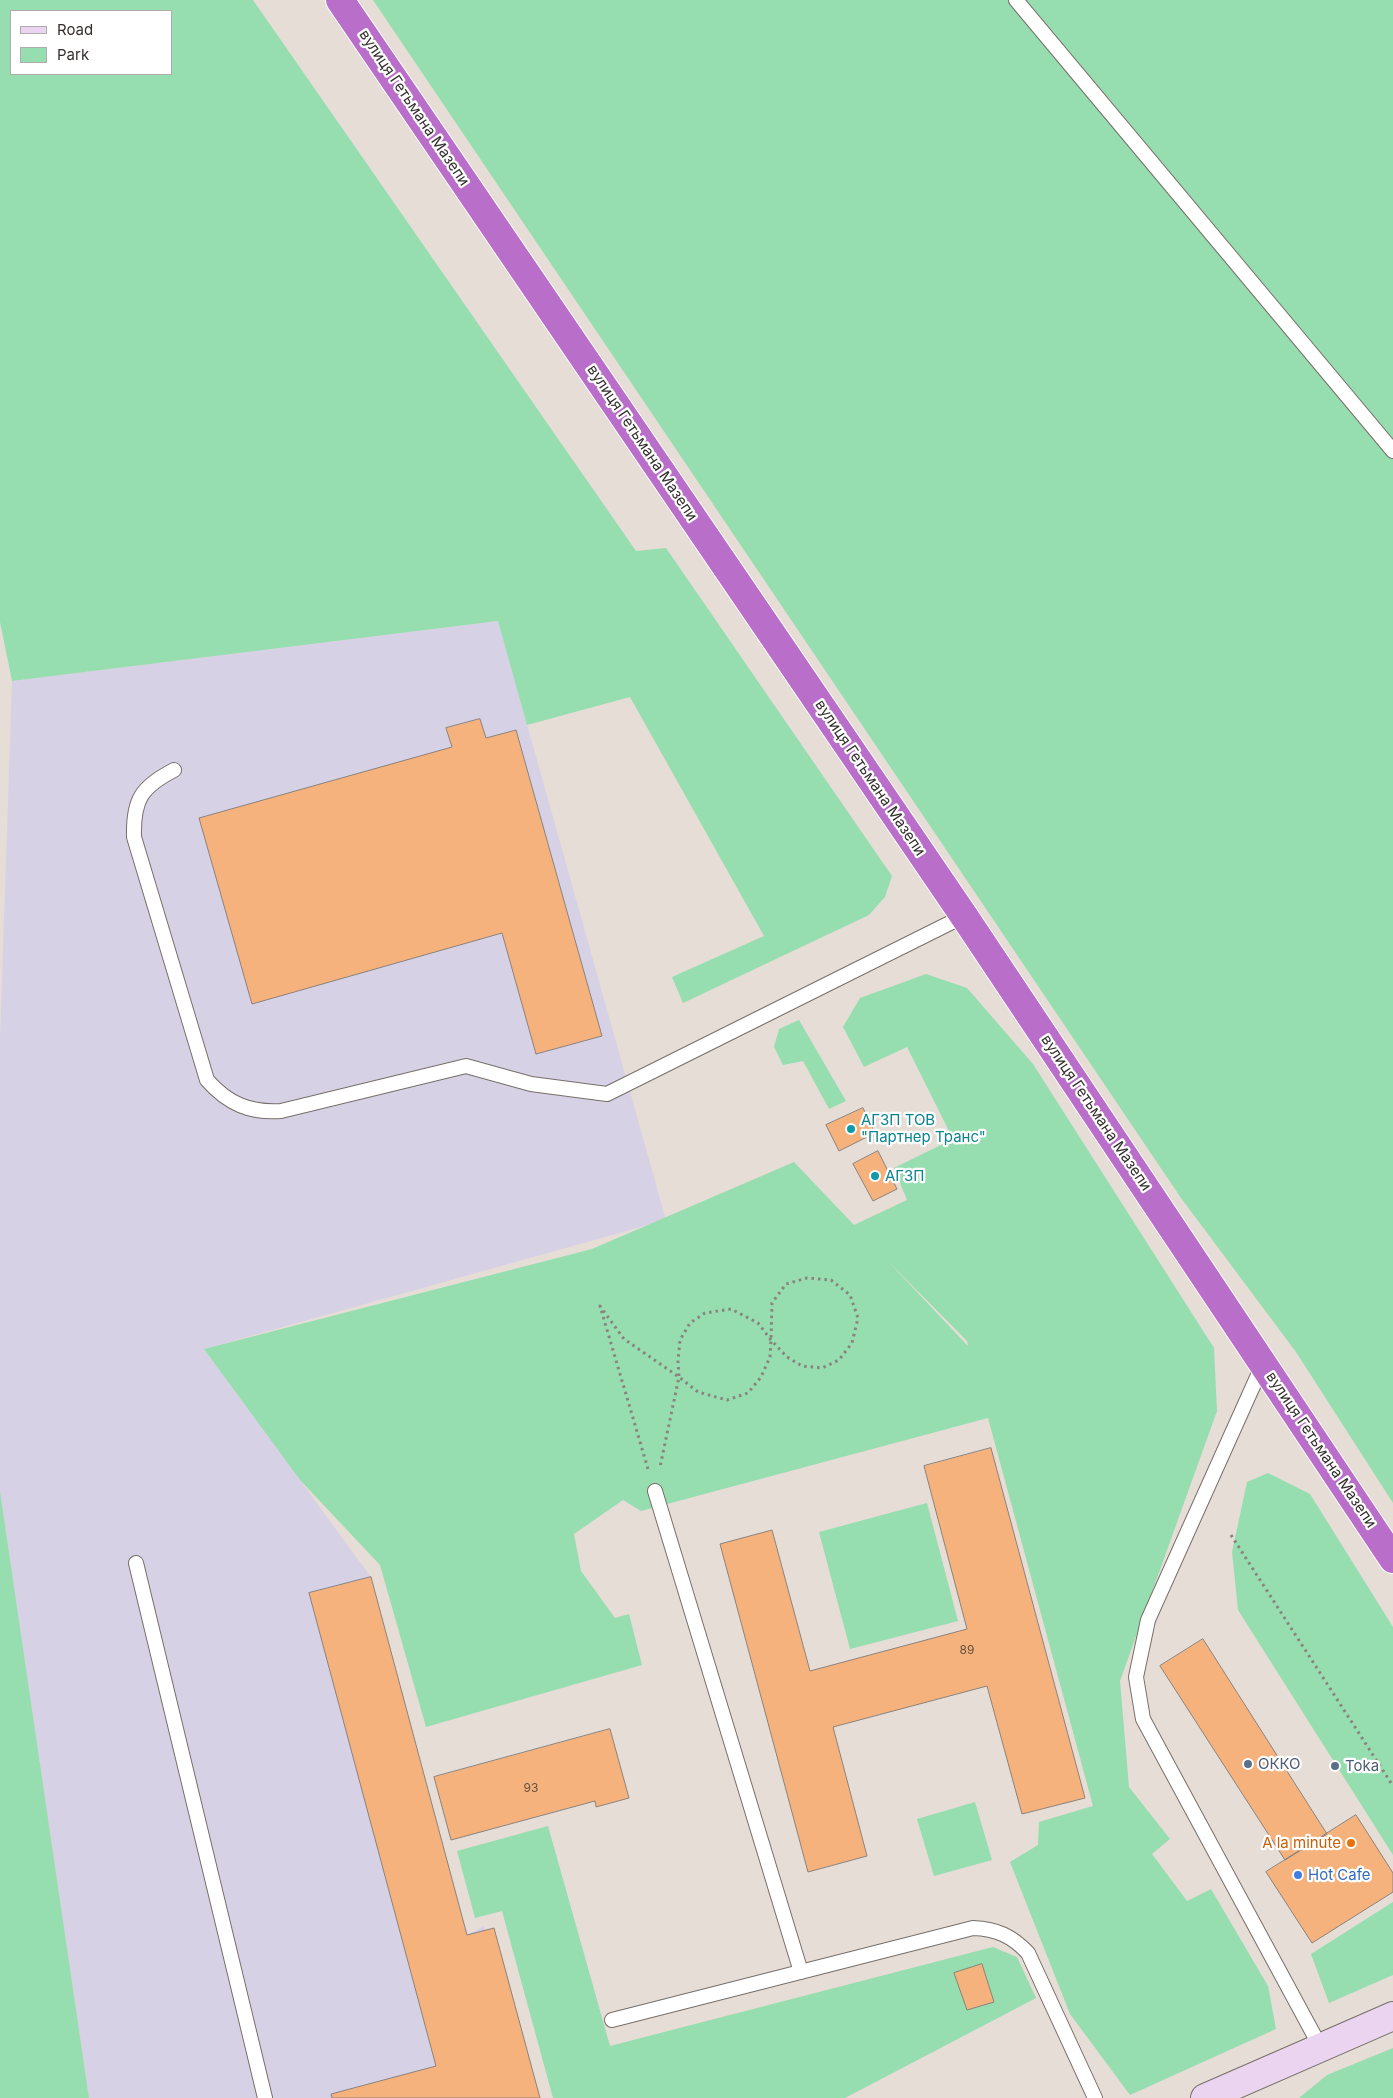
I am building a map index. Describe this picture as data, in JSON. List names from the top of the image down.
{
  "streets": {
    "highway": ["вулиця Гетьмана Мазепи"]
  },
  "places": [
    "АГЗП ТОВ \"Партнер Транс\"",
    "АГЗП",
    "ОККО",
    "Toka",
    "A la minute",
    "Hot Cafe"
  ],
  "house_numbers": ["89", "93"],
  "legend": ["Road", "Park"]
}
